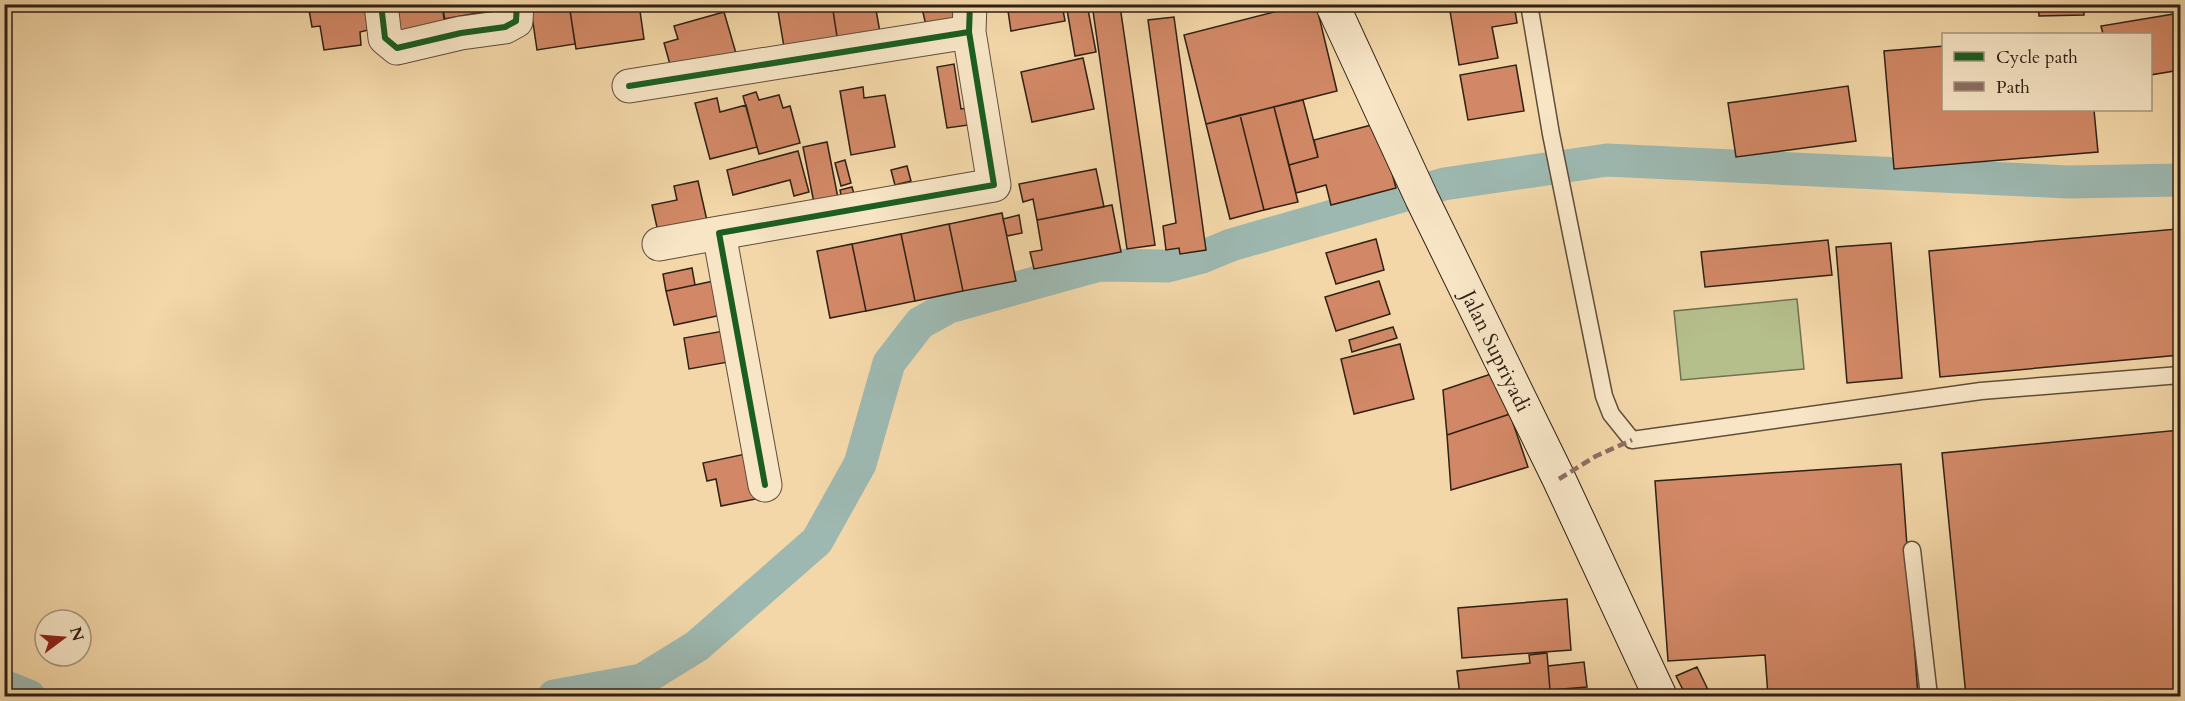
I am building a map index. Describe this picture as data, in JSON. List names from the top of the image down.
{
  "streets": {
    "street": ["Jalan Supriyadi"]
  },
  "legend": ["Cycle path", "Path"],
  "north": "right"
}
